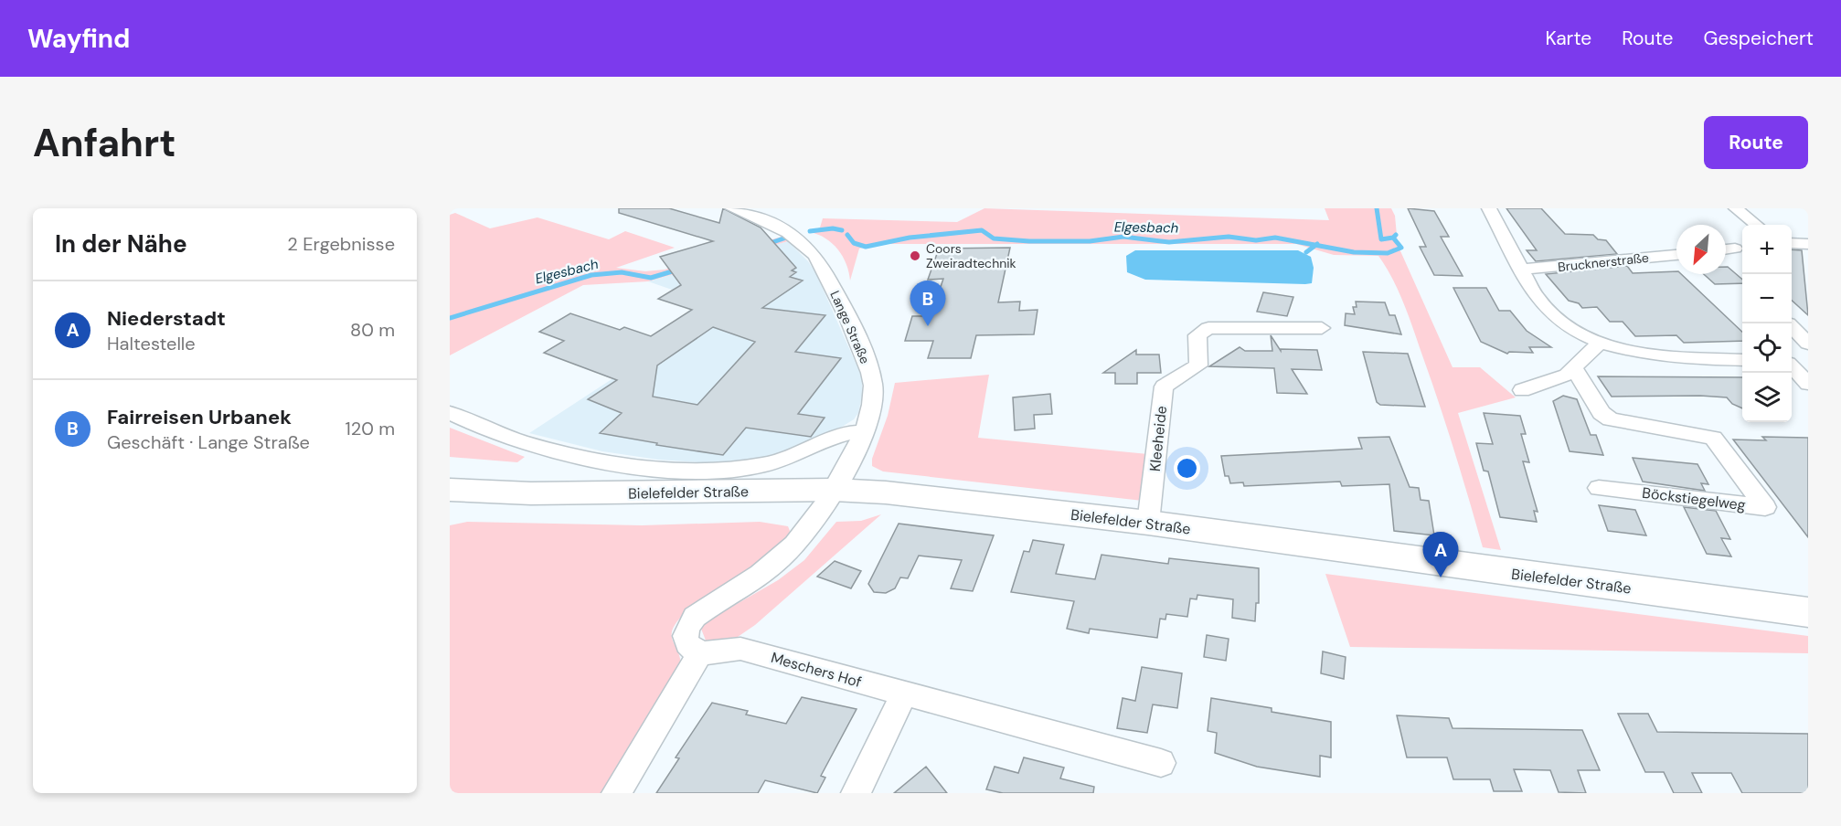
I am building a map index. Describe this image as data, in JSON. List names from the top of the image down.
{
  "streets": {
    "main road": ["Bielefelder Straße"],
    "street": [
      "Brucknerstraße",
      "Lange Straße",
      "Kleeheide",
      "Böckstiegelweg",
      "Meschers Hof"
    ]
  },
  "crossings": [
    ["Lange Straße", "Bielefelder Straße"],
    ["Kleeheide", "Bielefelder Straße"]
  ],
  "water": ["Elgesbach"],
  "places": ["Coors Zweiradtechnik"],
  "north": "bottom left",
  "page": {
    "header": "Wayfind",
    "nav": ["Karte", "Route", "Gespeichert"],
    "buttons": "Route",
    "title": "Anfahrt",
    "heading": ["In der Nähe", "2 Ergebnisse"],
    "map_buttons": ["+", "−"],
    "list": [
      {
        "mark": "A",
        "name": "Niederstadt",
        "note": "Haltestelle",
        "value": "80 m"
      },
      {
        "mark": "B",
        "name": "Fairreisen Urbanek",
        "note": "Geschäft · Lange Straße",
        "value": "120 m"
      }
    ],
    "pins": ["B", "A"]
  }
}
